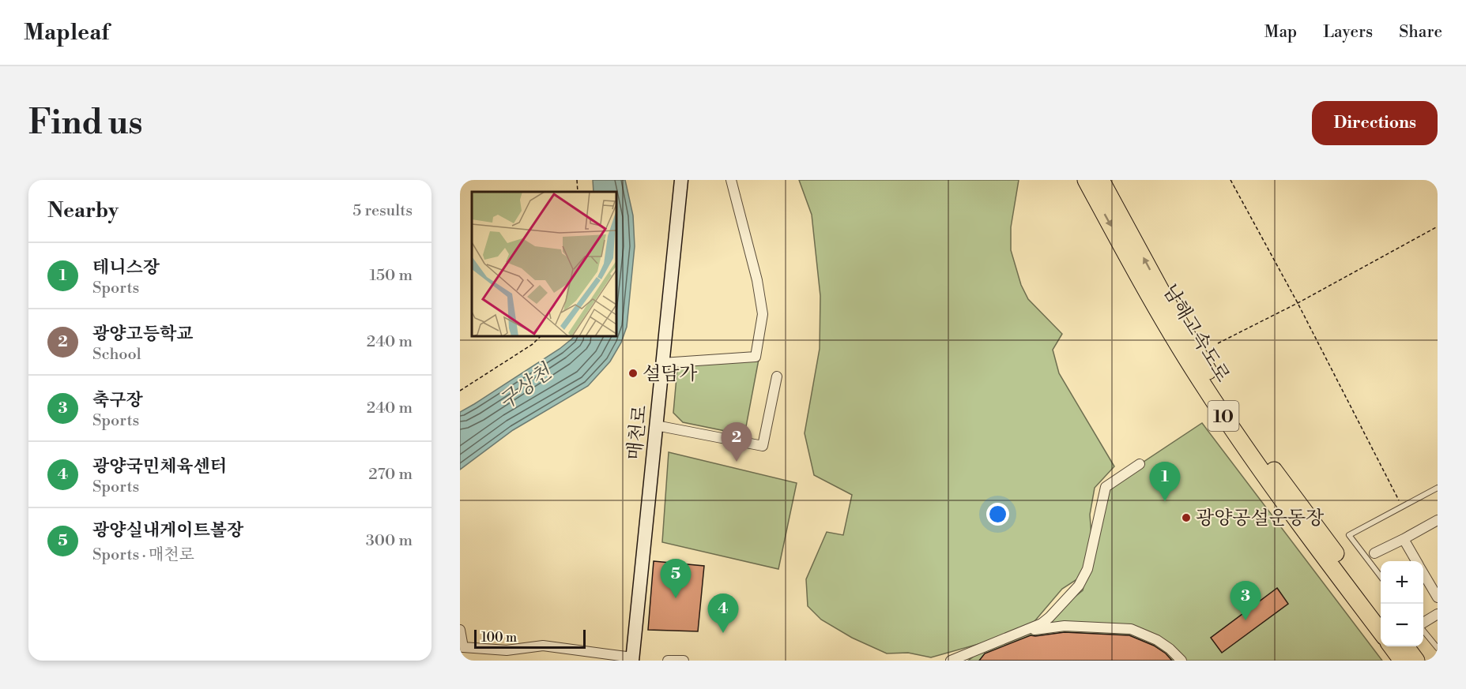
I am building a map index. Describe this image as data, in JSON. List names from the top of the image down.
{
  "streets": {
    "highway": ["남해고속도로", "10"],
    "main road": ["매천로"]
  },
  "water": ["구상천"],
  "places": ["설담가", "광양공설운동장"],
  "scale_bar": "100 m",
  "page": {
    "header": "Mapleaf",
    "nav": ["Map", "Layers", "Share"],
    "buttons": "Directions",
    "title": "Find us",
    "heading": ["Nearby", "5 results"],
    "list": [
      {
        "mark": "1",
        "name": "테니스장",
        "note": "Sports",
        "value": "150 m"
      },
      {
        "mark": "2",
        "name": "광양고등학교",
        "note": "School",
        "value": "240 m"
      },
      {
        "mark": "3",
        "name": "축구장",
        "note": "Sports",
        "value": "240 m"
      },
      {
        "mark": "4",
        "name": "광양국민체육센터",
        "note": "Sports",
        "value": "270 m"
      },
      {
        "mark": "5",
        "name": "광양실내게이트볼장",
        "note": "Sports · 매천로",
        "value": "300 m"
      }
    ],
    "pins": [
      "2",
      "1",
      "5",
      "3",
      "4"
    ],
    "map_buttons": ["+", "−"],
    "scale": "100 m"
  }
}
